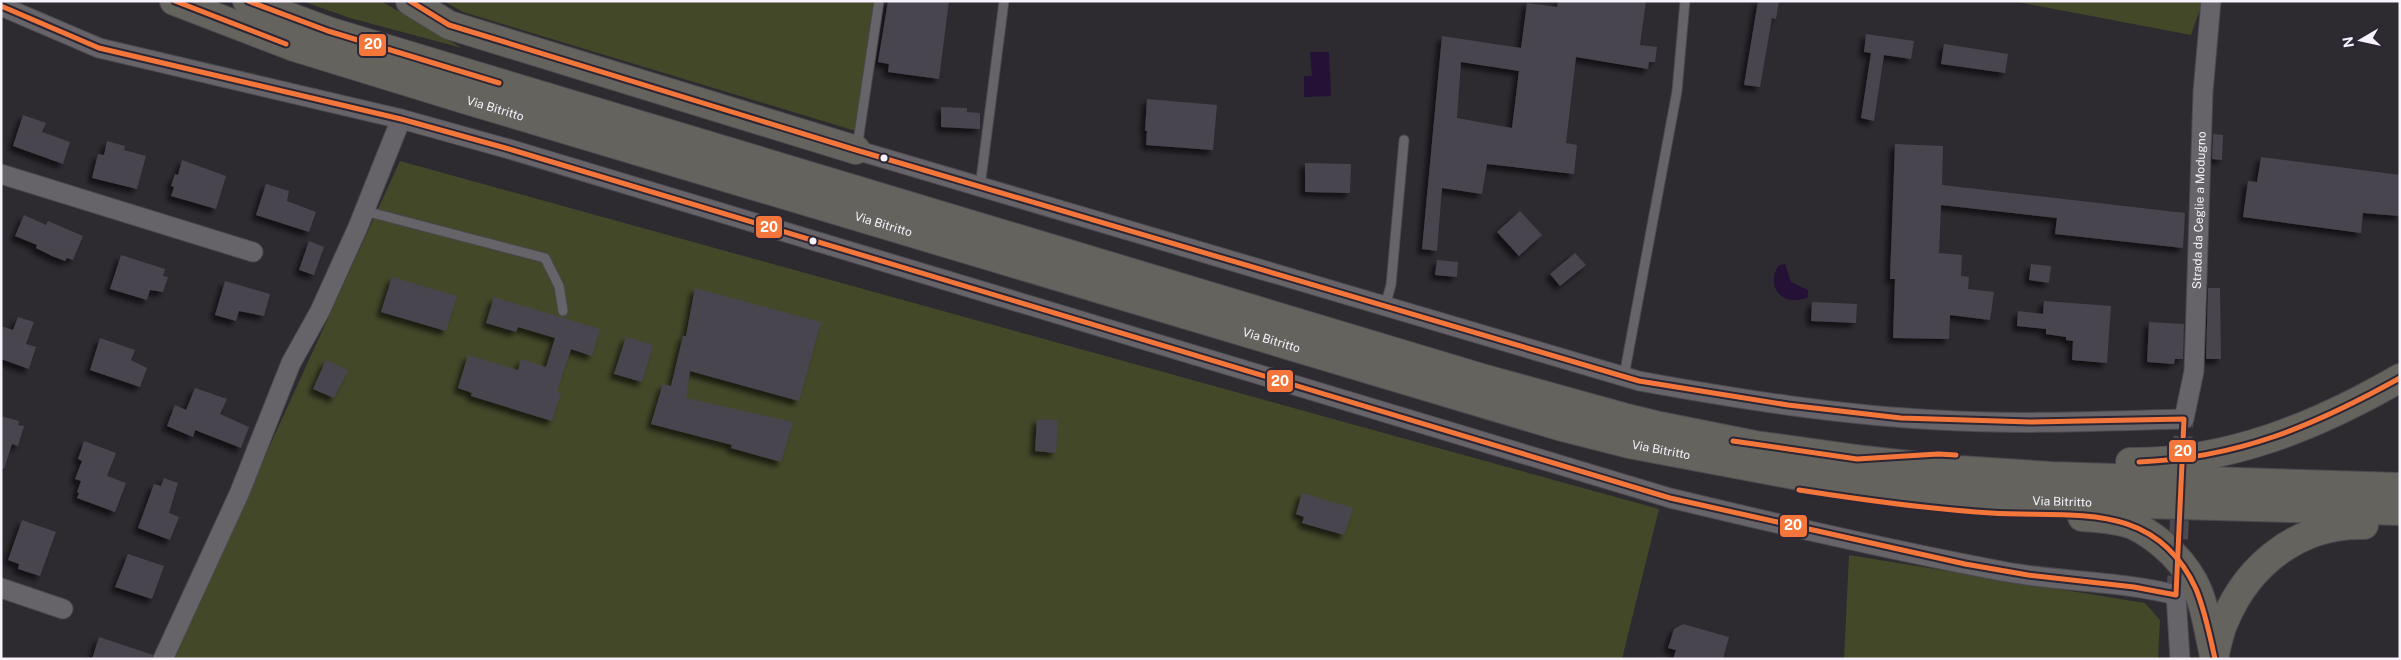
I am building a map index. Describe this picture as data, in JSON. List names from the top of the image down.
{
  "streets": {
    "highway": ["Via Bitritto"],
    "street": ["Strada da Ceglie a Modugno"]
  },
  "lines": ["transit line 20"],
  "north": "left"
}
